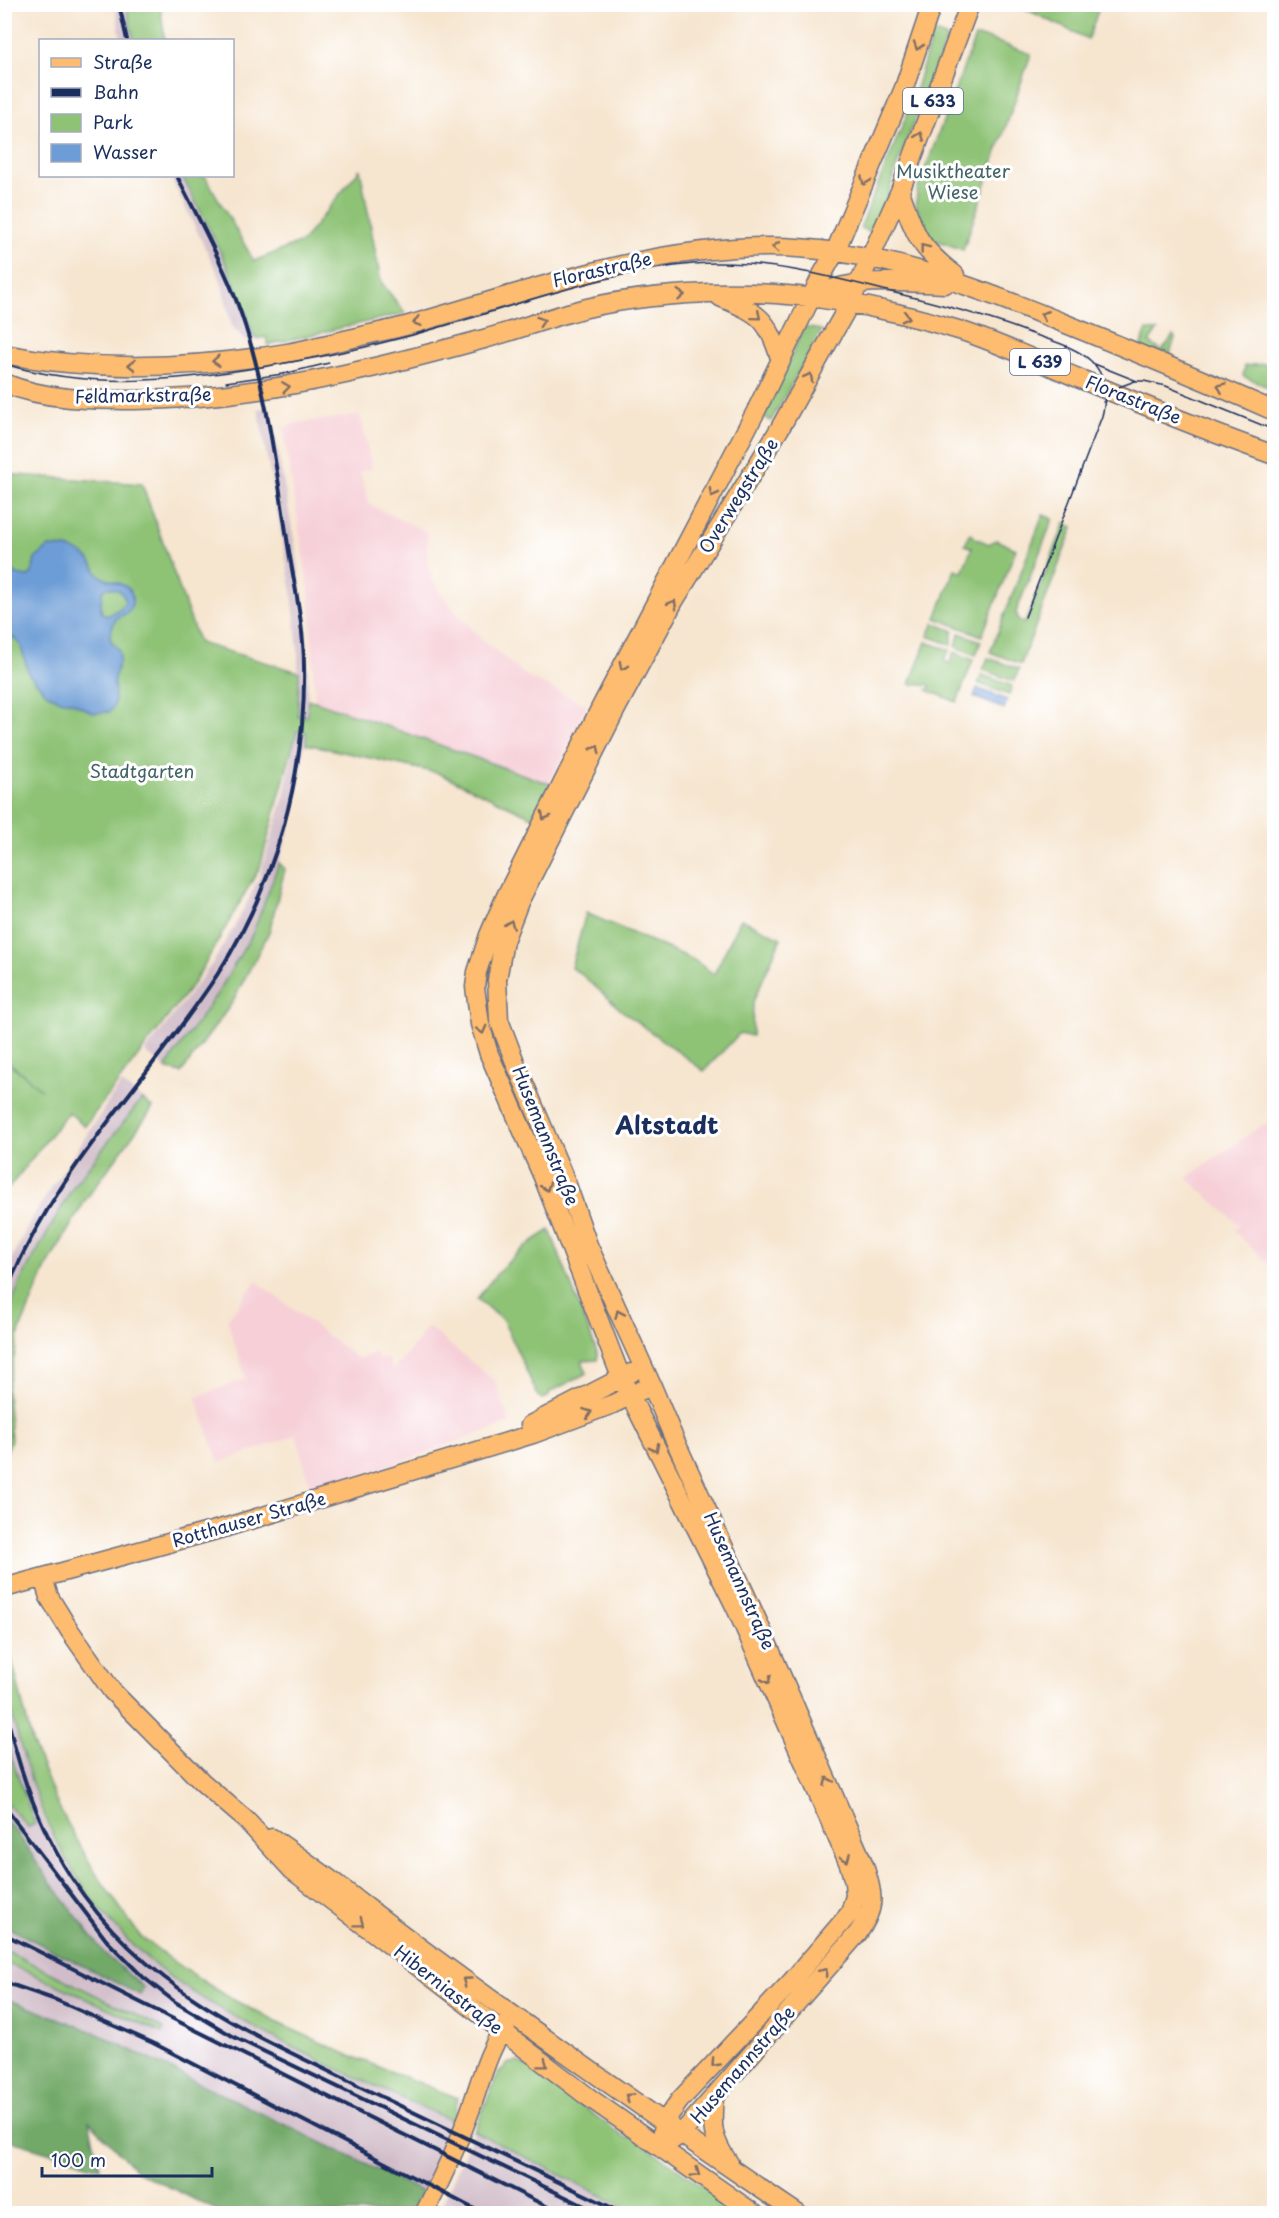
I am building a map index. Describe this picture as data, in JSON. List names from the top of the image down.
{
  "streets": {
    "main road": [
      "L 633",
      "Florastraße",
      "L 639",
      "Feldmarkstraße",
      "Overwegstraße",
      "Husemannstraße",
      "Rotthauser Straße",
      "Hiberniastraße"
    ]
  },
  "crossings": [
    ["L 633", "Husemannstraße"],
    ["L 633", "Hiberniastraße"],
    ["Florastraße", "Feldmarkstraße"],
    ["Florastraße", "Overwegstraße"],
    ["Overwegstraße", "Husemannstraße"],
    ["Husemannstraße", "Rotthauser Straße"],
    ["Husemannstraße", "Hiberniastraße"],
    ["Rotthauser Straße", "Hiberniastraße"]
  ],
  "districts": ["Altstadt"],
  "parks": ["Musiktheater Wiese", "Stadtgarten"],
  "legend": [
    "Straße",
    "Bahn",
    "Park",
    "Wasser"
  ],
  "scale_bar": "100 m"
}
